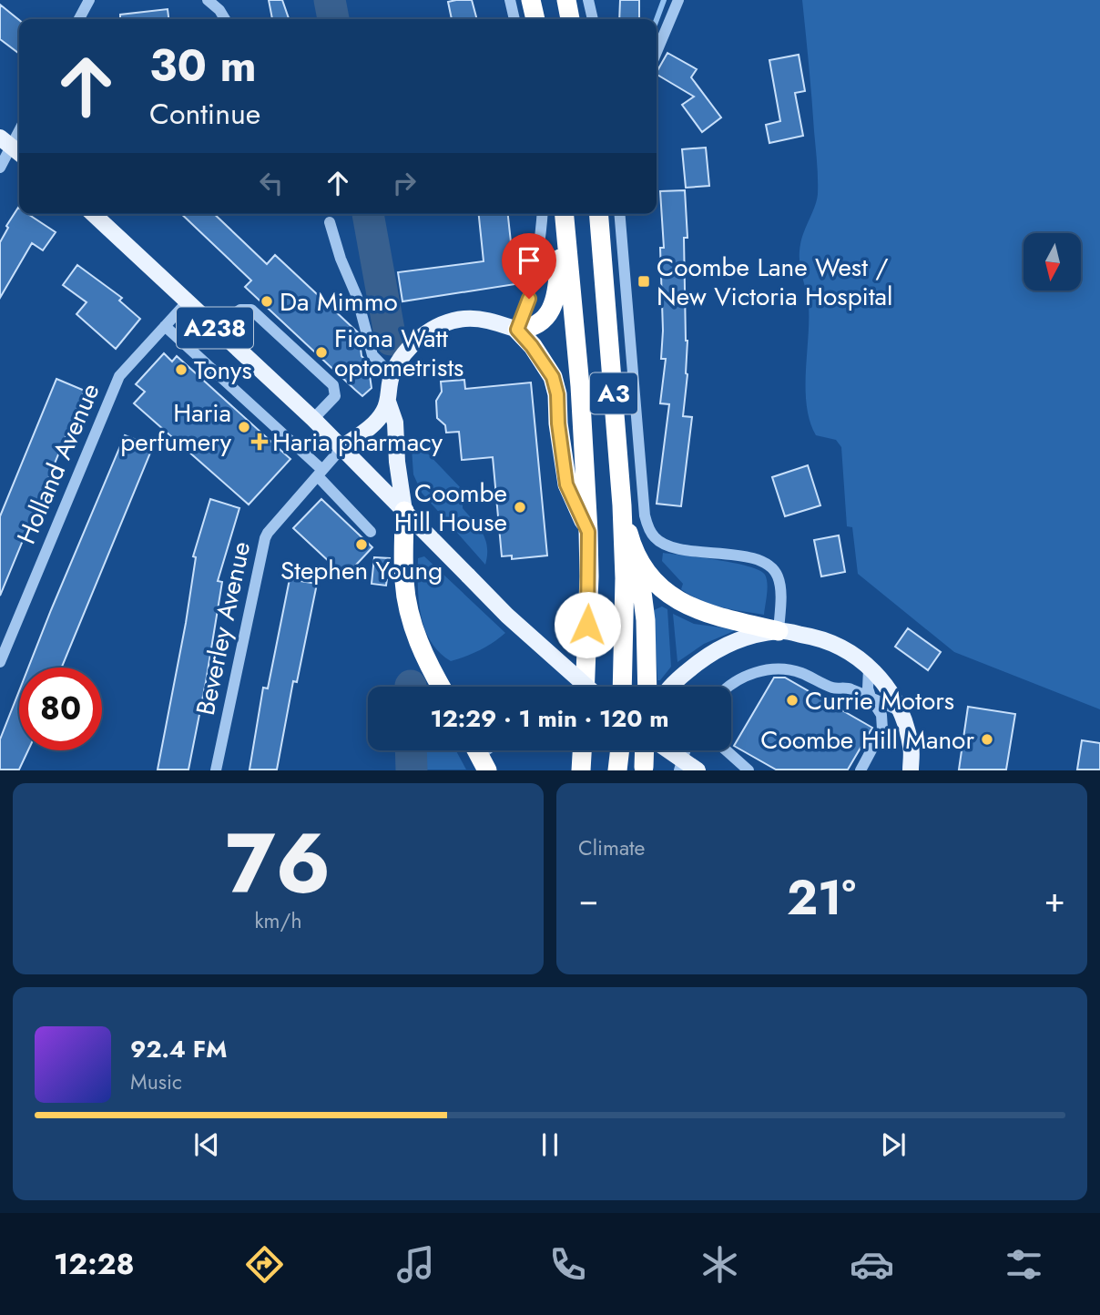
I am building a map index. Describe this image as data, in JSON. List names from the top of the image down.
{
  "streets": {
    "highway": ["A3"],
    "main road": ["A238"],
    "street": ["Holland Avenue", "Beverley Avenue"]
  },
  "crossings": [
    ["A238", "Holland Avenue"],
    ["A238", "Beverley Avenue"]
  ],
  "places": {
    "transit": ["Coombe Lane West / New Victoria Hospital"],
    "other": [
      "Da Mimmo",
      "Fiona Watt optometrists",
      "Tonys",
      "Haria perfumery",
      "Coombe Hill House",
      "Stephen Young",
      "Currie Motors",
      "Coombe Hill Manor"
    ],
    "health": ["Haria pharmacy"]
  },
  "north": "bottom",
  "page": {
    "turn": ["30 m", "Continue"],
    "limit": "80",
    "trip": "12:29 · 1 min · 120 m",
    "tile": [
      ["76", "km/h"],
      "Climate"
    ],
    "heat": ["−", "21°", "+"],
    "song": ["92.4 FM", "Music"],
    "tabs": "12:28"
  }
}
